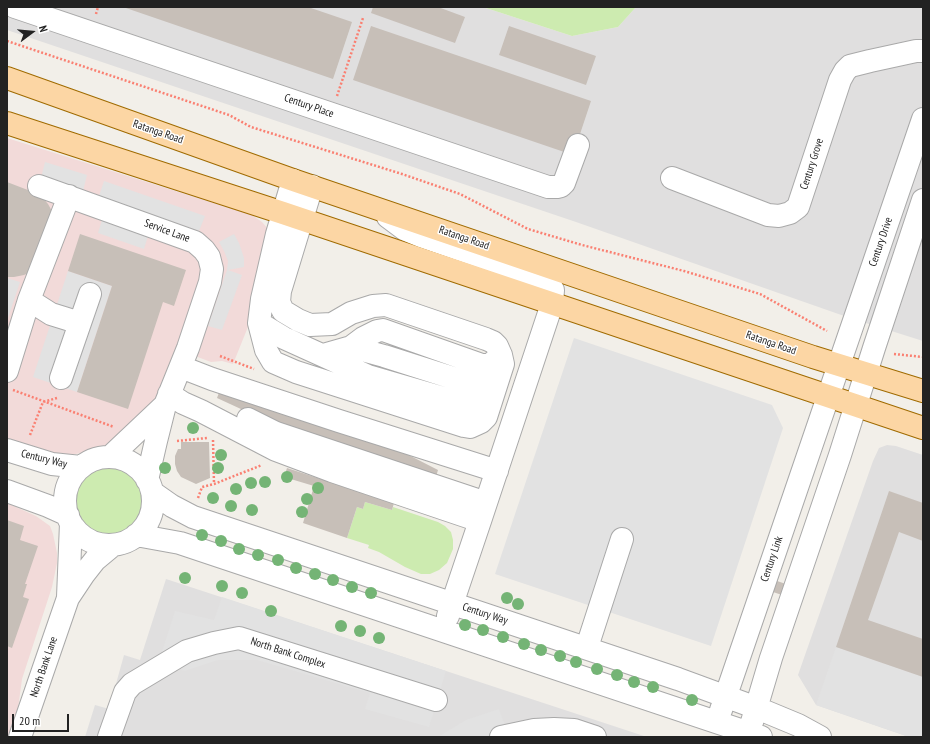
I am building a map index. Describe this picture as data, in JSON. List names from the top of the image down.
{
  "streets": {
    "main road": ["Ratanga Road"],
    "street": [
      "Century Place",
      "Century Grove",
      "Service Lane",
      "Century Drive",
      "Century Way",
      "Century Link",
      "North Bank Complex",
      "North Bank Lane"
    ]
  },
  "crossings": [
    ["Ratanga Road", "Century Drive"],
    ["Service Lane", "Century Way"],
    ["Service Lane", "North Bank Lane"],
    ["Century Drive", "Century Link"],
    ["Century Way", "Century Link"],
    ["Century Way", "North Bank Lane"]
  ],
  "scale_bar": "20 m",
  "north": "right"
}
